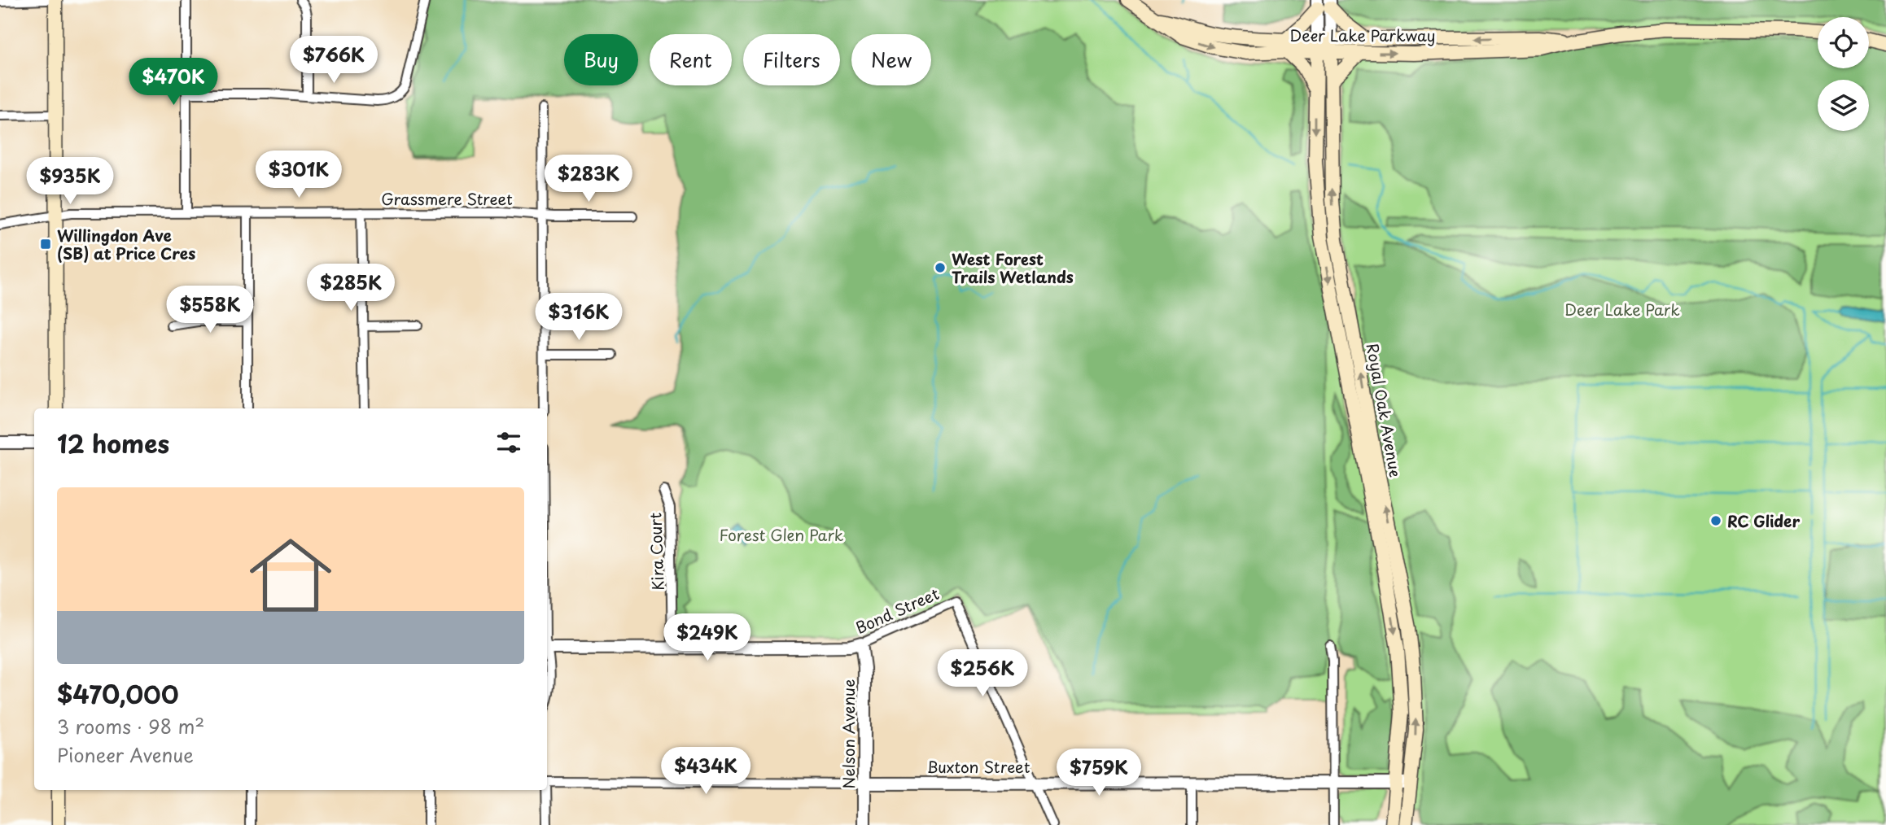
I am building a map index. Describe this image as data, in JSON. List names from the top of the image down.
{
  "streets": {
    "main road": ["Deer Lake Parkway", "Royal Oak Avenue"],
    "street": [
      "Grassmere Street",
      "Kira Court",
      "Bond Street",
      "Nelson Avenue",
      "Buxton Street"
    ]
  },
  "crossings": [
    ["Deer Lake Parkway", "Royal Oak Avenue"],
    ["Royal Oak Avenue", "Buxton Street"],
    ["Kira Court", "Bond Street"],
    ["Bond Street", "Nelson Avenue"],
    ["Bond Street", "Buxton Street"],
    ["Nelson Avenue", "Buxton Street"]
  ],
  "parks": ["Deer Lake Park", "Forest Glen Park"],
  "places": {
    "transit": ["Willingdon Ave (SB) at Price Cres"],
    "other": ["West Forest Trails Wetlands", "RC Glider"]
  },
  "page": {
    "chip": [
      "Buy",
      "Rent",
      "Filters",
      "New"
    ],
    "price": [
      "$766K",
      "$470K",
      "$301K",
      "$283K",
      "$935K",
      "$285K",
      "$558K",
      "$316K",
      "$249K",
      "$256K",
      "$434K",
      "$759K"
    ],
    "heading": "12 homes",
    "list": [
      {
        "name": "$470,000",
        "note": "3 rooms · 98 m² · Pioneer Avenue"
      }
    ]
  }
}
